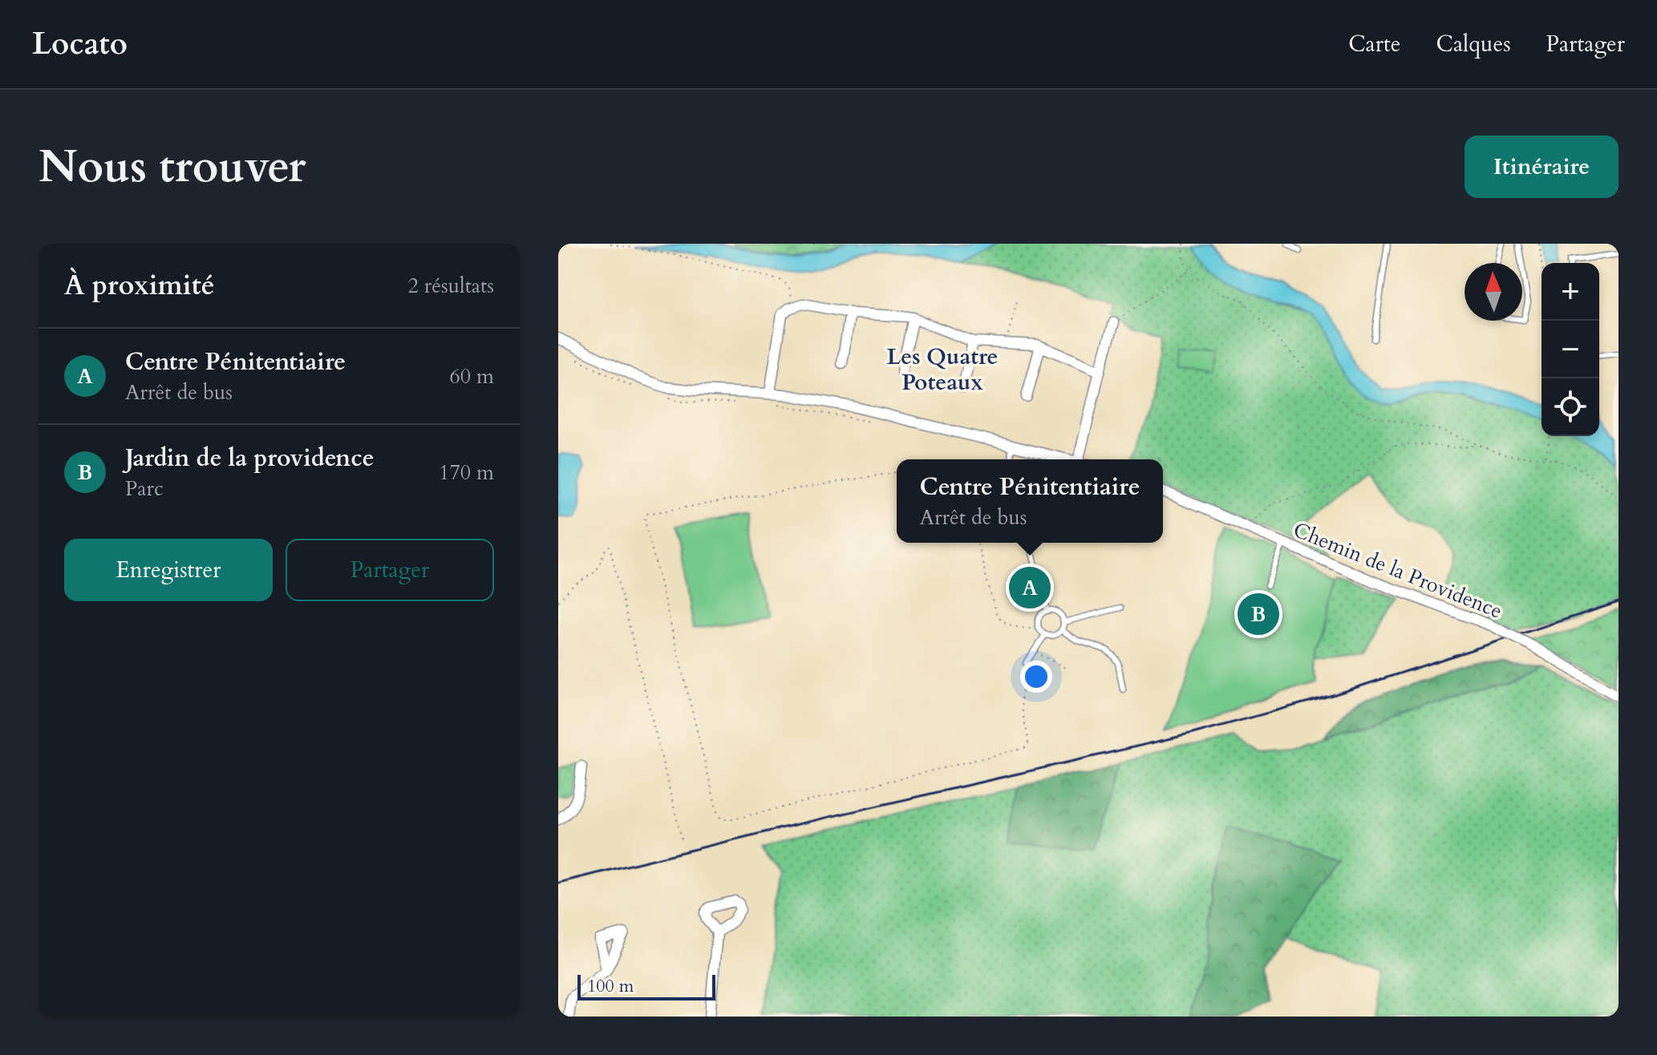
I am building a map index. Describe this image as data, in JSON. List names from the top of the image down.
{
  "streets": {
    "street": ["Chemin de la Providence"]
  },
  "districts": ["Les Quatre Poteaux"],
  "scale_bar": "100 m",
  "north": "top",
  "page": {
    "header": "Locato",
    "nav": ["Carte", "Calques", "Partager"],
    "buttons": [
      "Itinéraire",
      ["Enregistrer", "Partager"]
    ],
    "title": "Nous trouver",
    "heading": ["À proximité", "2 résultats"],
    "map_buttons": ["+", "−"],
    "list": [
      {
        "mark": "A",
        "name": "Centre Pénitentiaire",
        "note": "Arrêt de bus",
        "value": "60 m"
      },
      {
        "mark": "B",
        "name": "Jardin de la providence",
        "note": "Parc",
        "value": "170 m"
      }
    ],
    "popup": ["Centre Pénitentiaire", "Arrêt de bus"],
    "pins": ["A", "B"],
    "scale": "100 m"
  }
}
